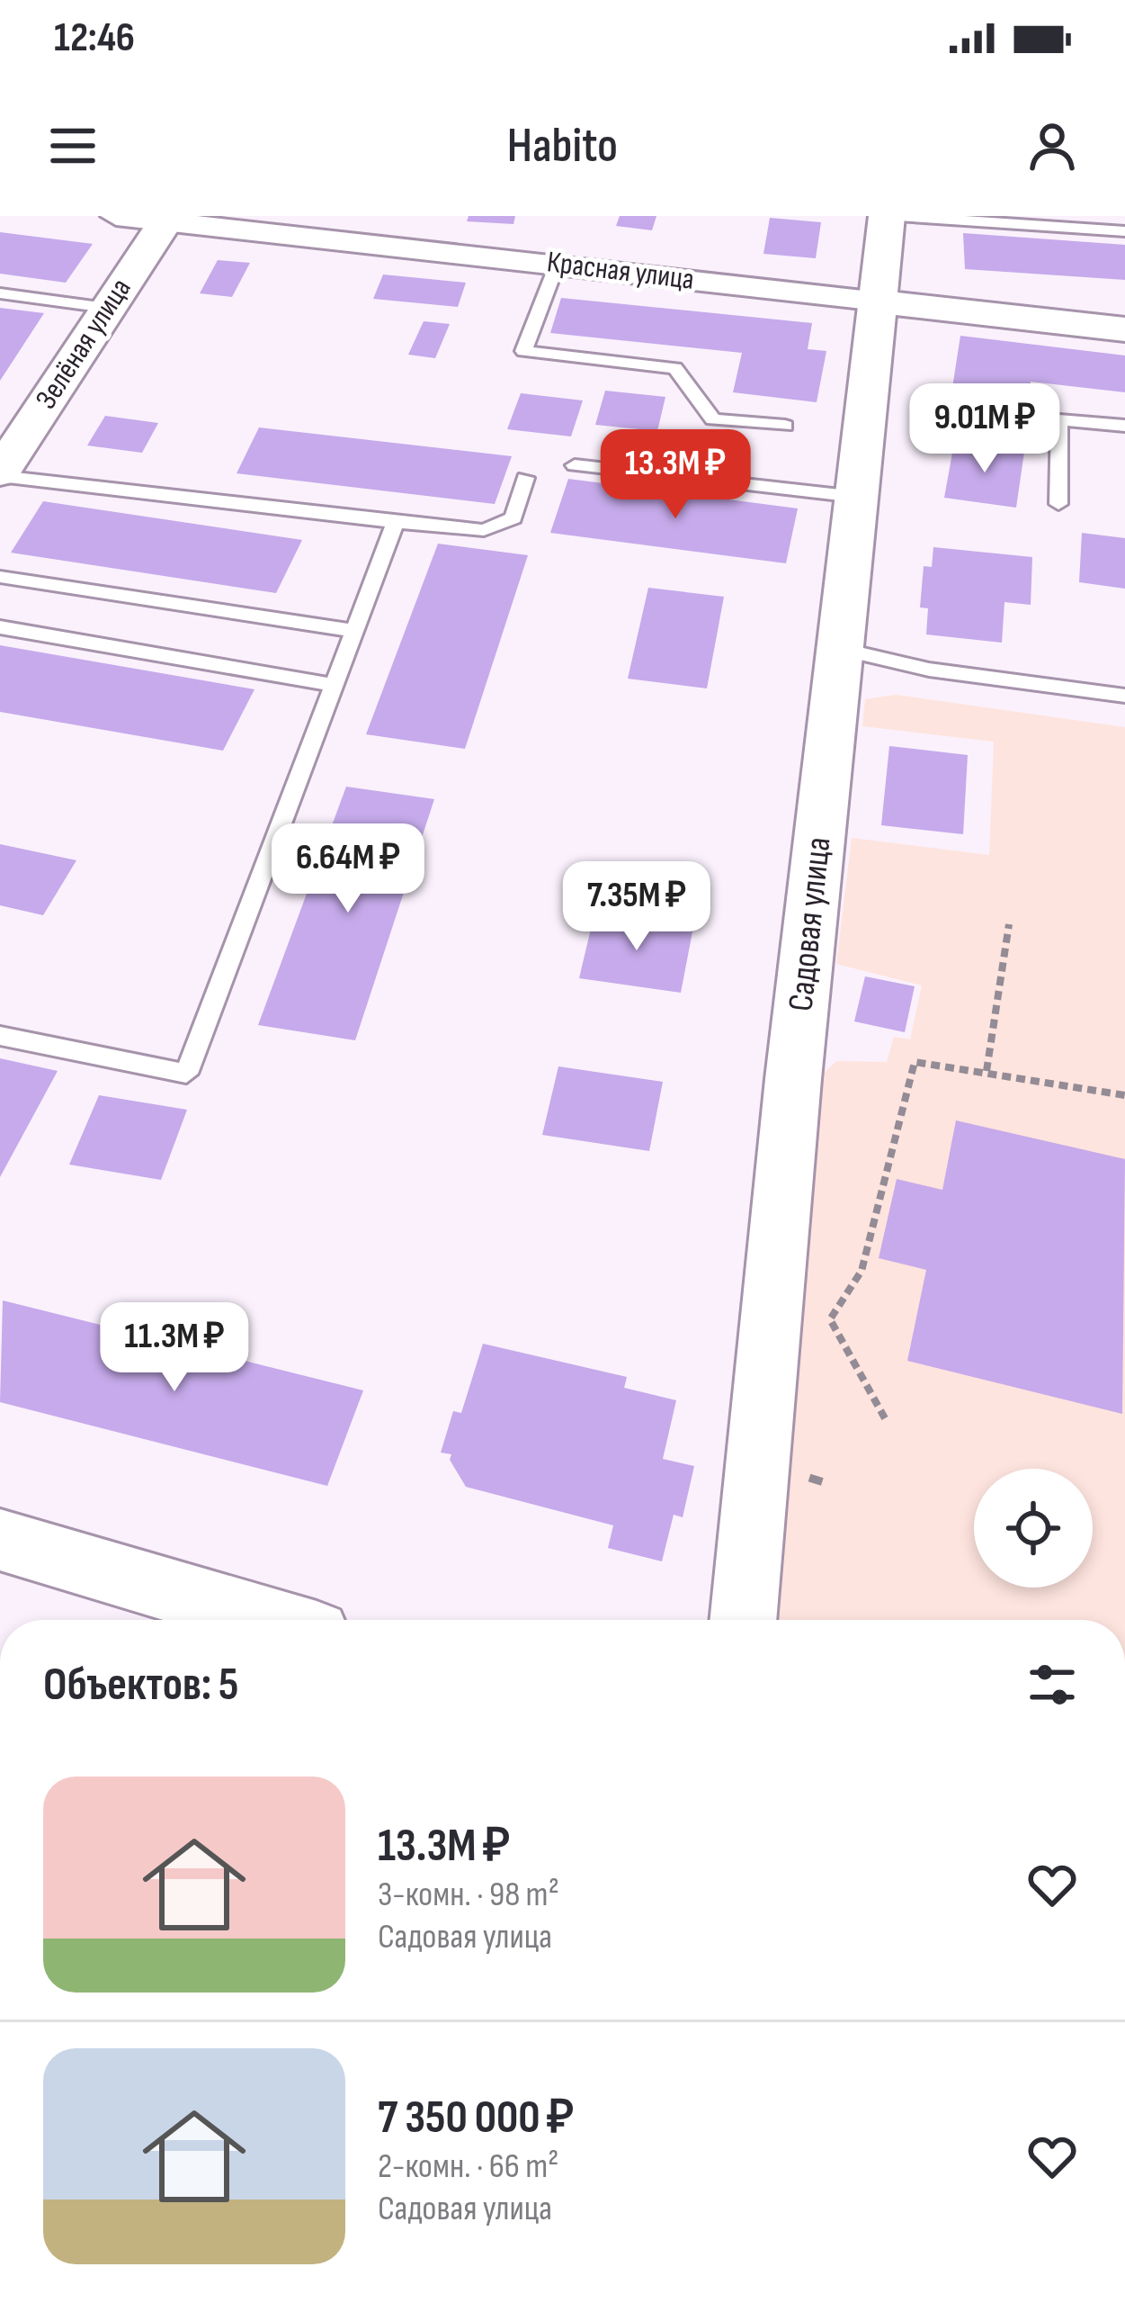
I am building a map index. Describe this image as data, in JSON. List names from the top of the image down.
{
  "streets": {
    "street": ["Красная улица", "Зелёная улица", "Садовая улица"]
  },
  "crossings": [
    ["Красная улица", "Зелёная улица"],
    ["Красная улица", "Садовая улица"]
  ],
  "page": {
    "status": "12:46",
    "header": "Habito",
    "price": [
      "9.01M ₽",
      "13.3M ₽",
      "6.64M ₽",
      "7.35M ₽",
      "11.3M ₽"
    ],
    "heading": "Объектов: 5",
    "list": [
      {
        "name": "13.3M ₽",
        "note": "3-комн. · 98 m² · Садовая улица"
      },
      {
        "name": "7 350 000 ₽",
        "note": "2-комн. · 66 m² · Садовая улица"
      }
    ]
  }
}
